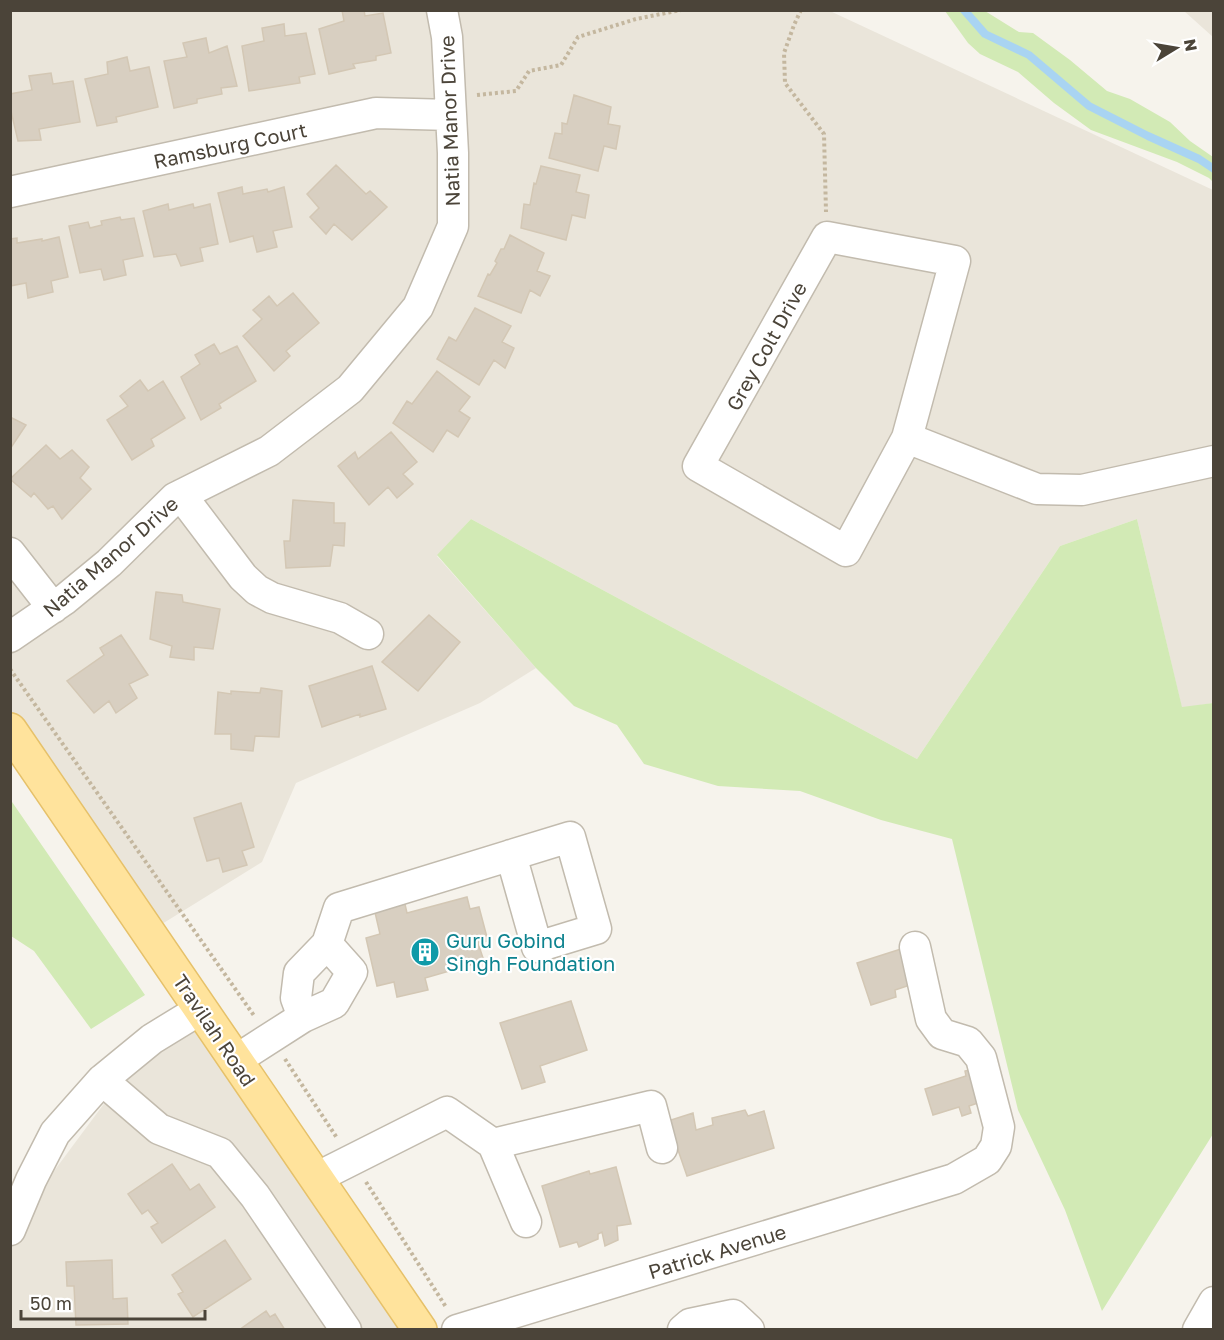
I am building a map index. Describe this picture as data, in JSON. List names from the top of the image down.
{
  "streets": {
    "main road": ["Travilah Road"],
    "street": [
      "Natia Manor Drive",
      "Ramsburg Court",
      "Grey Colt Drive",
      "Patrick Avenue"
    ]
  },
  "crossings": [
    ["Natia Manor Drive", "Ramsburg Court"]
  ],
  "places": {
    "building": ["Guru Gobind Singh Foundation"]
  },
  "scale_bar": "50 m",
  "north": "right"
}
